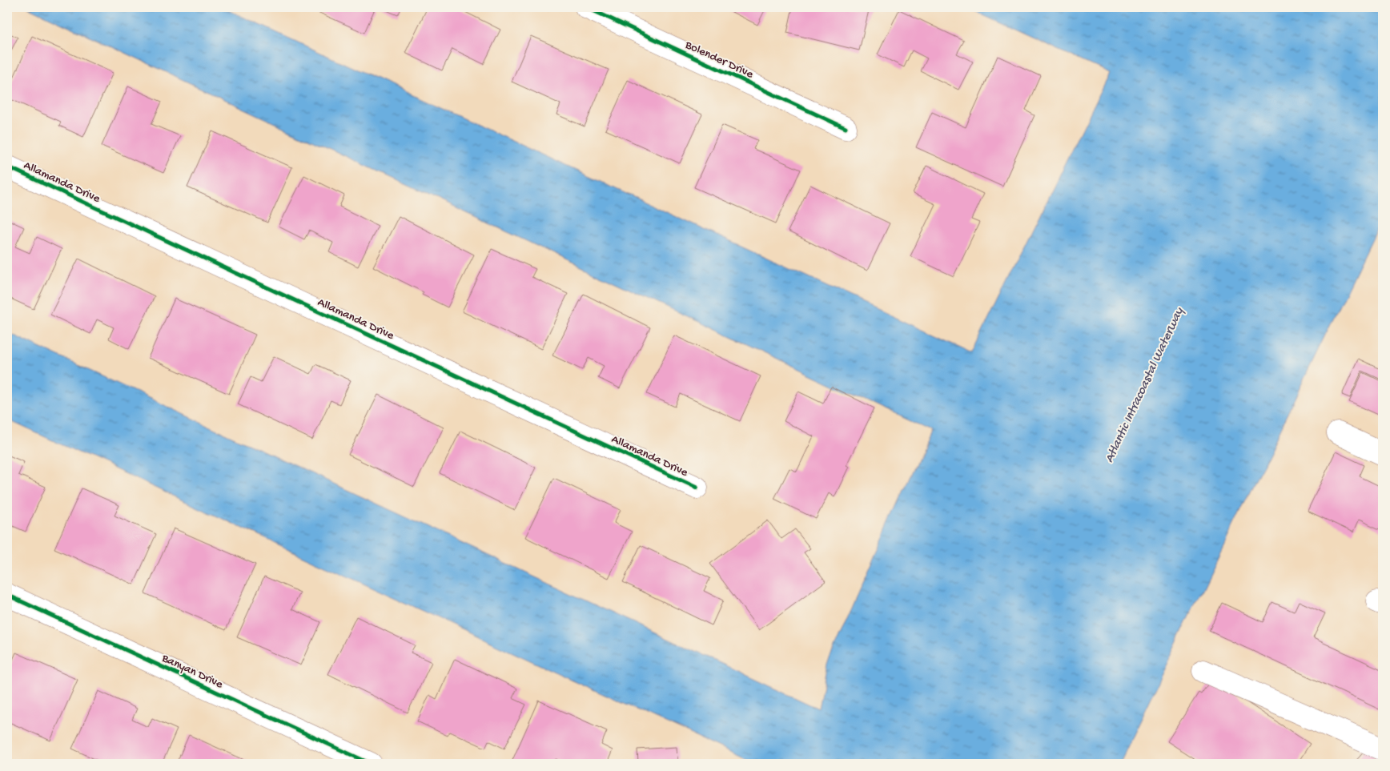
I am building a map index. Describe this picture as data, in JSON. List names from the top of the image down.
{
  "streets": {
    "street": ["Bolender Drive", "Allamanda Drive", "Banyan Drive"]
  },
  "water": ["Atlantic Intracoastal Waterway"]
}
